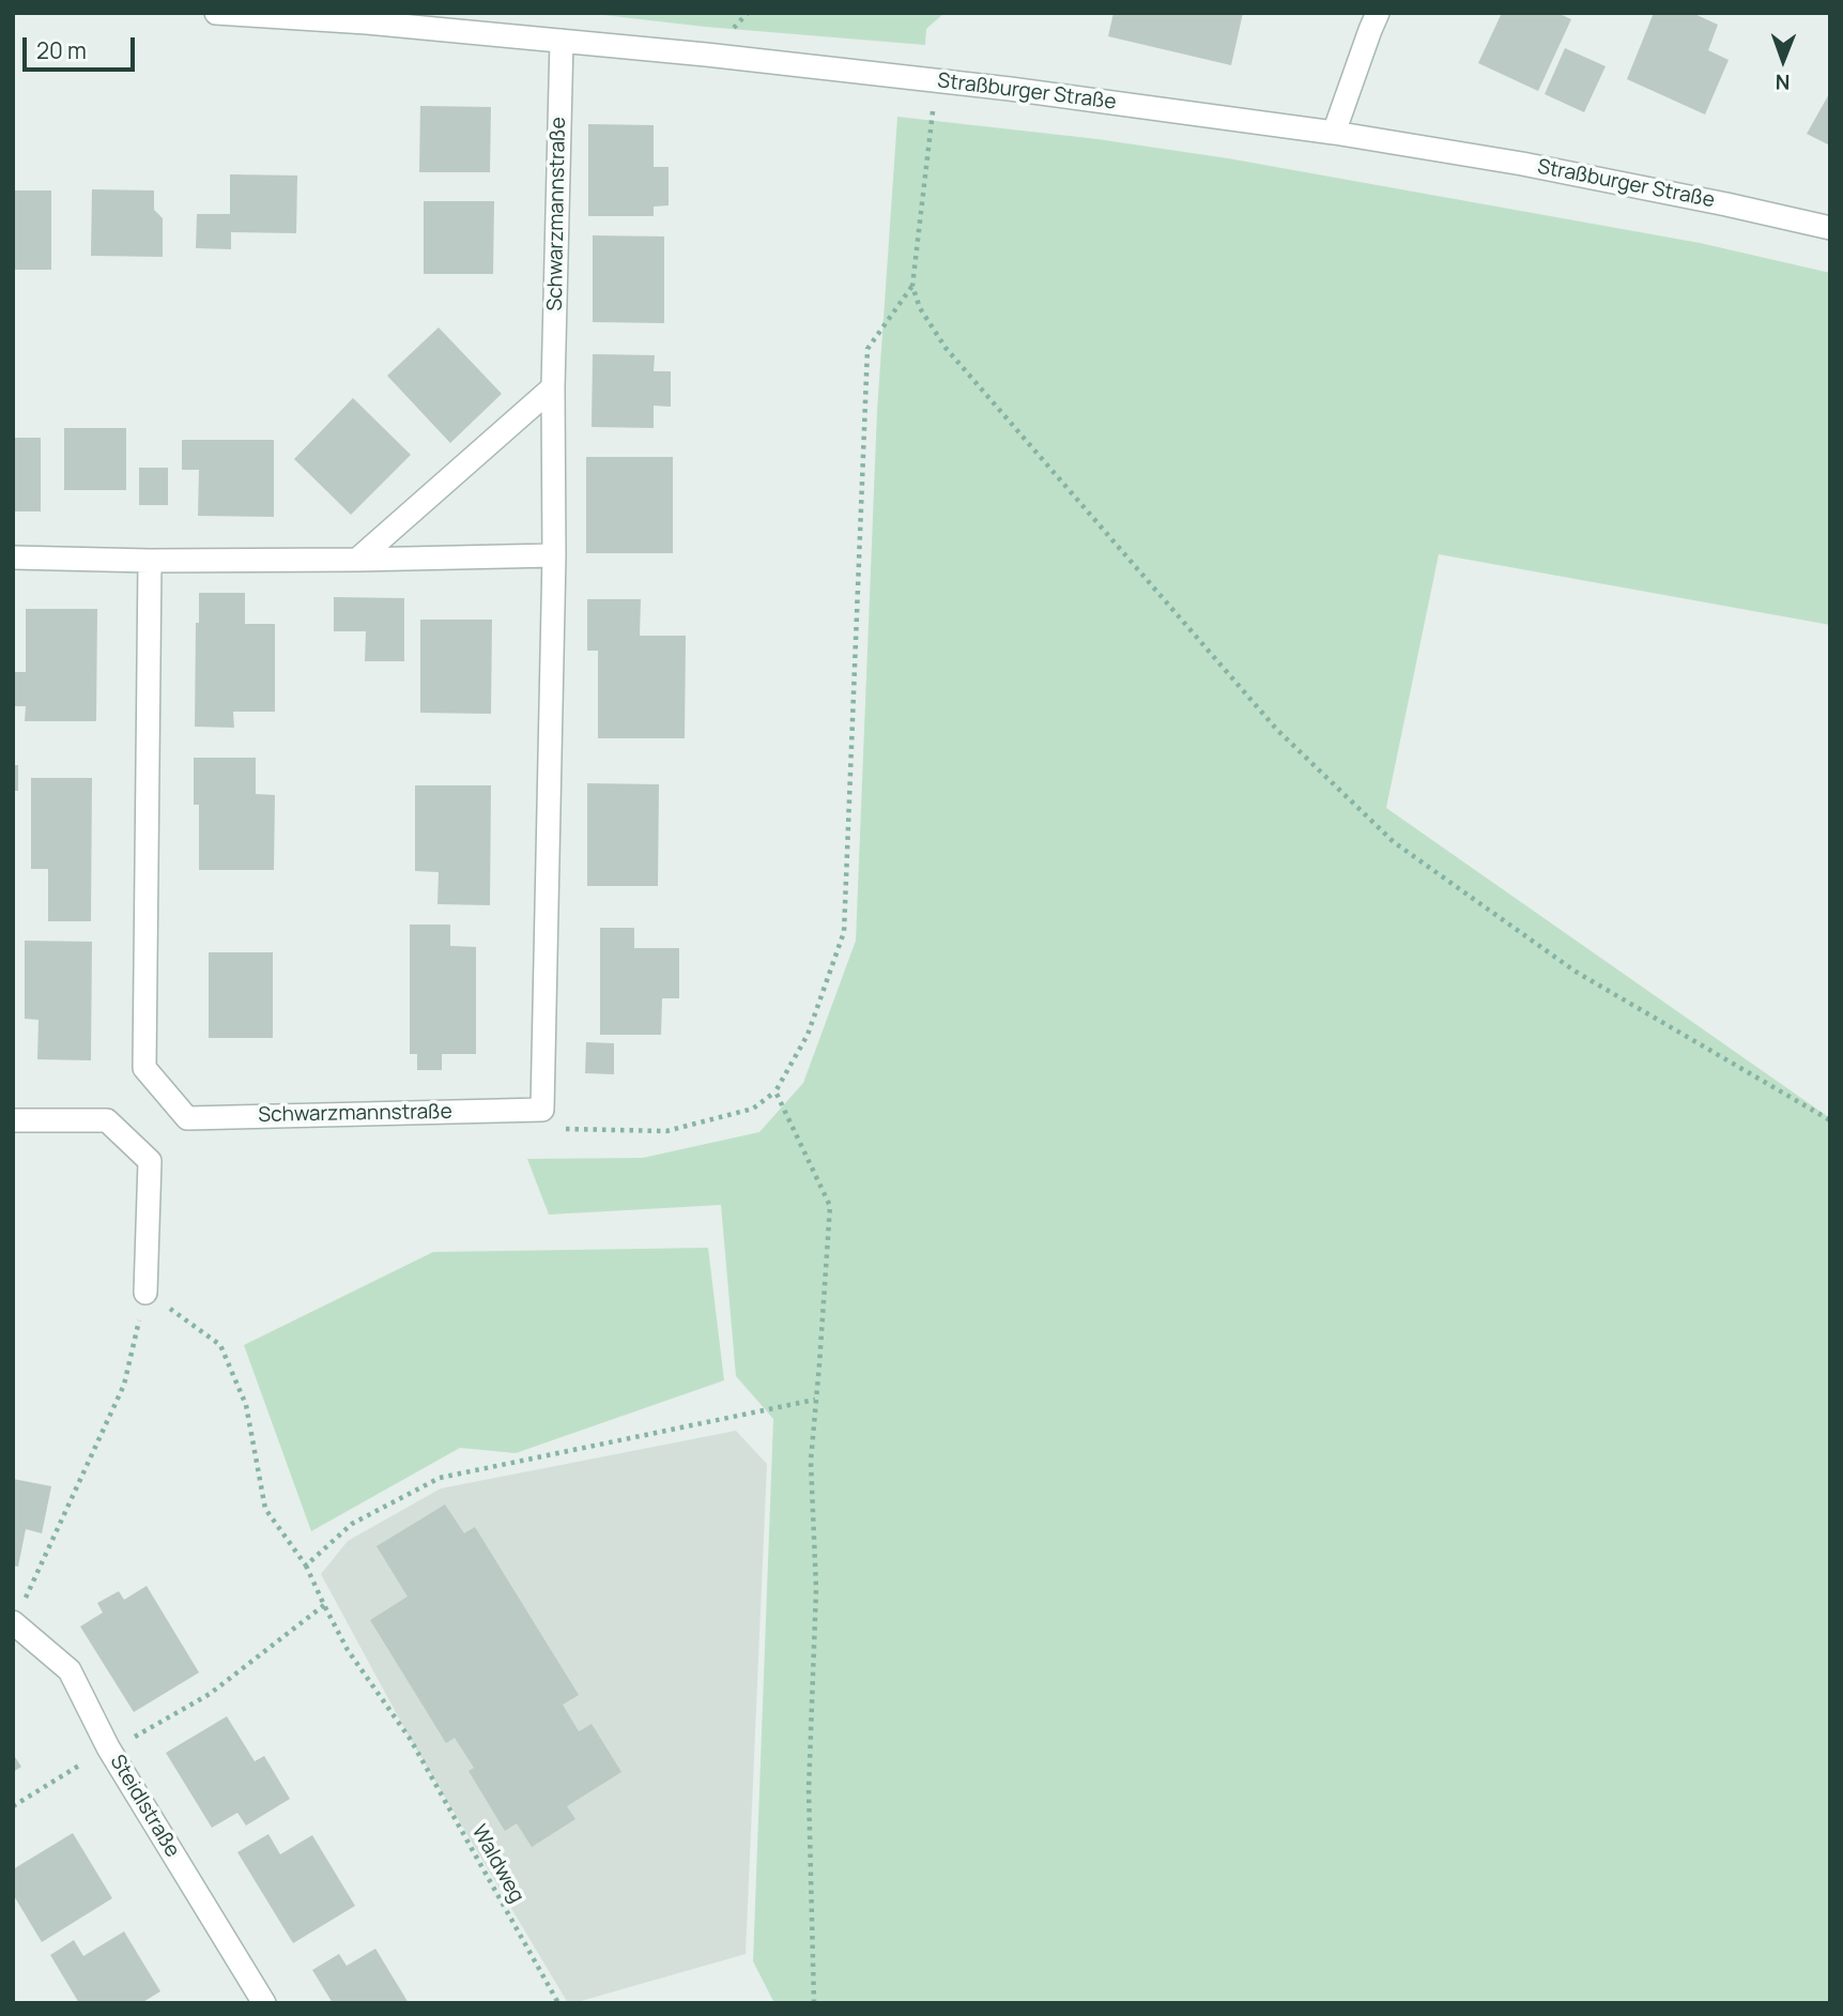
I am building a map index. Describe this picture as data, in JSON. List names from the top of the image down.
{
  "streets": {
    "street": ["Straßburger Straße", "Schwarzmannstraße", "Steidlstraße"],
    "path": ["Waldweg"]
  },
  "crossings": [
    ["Straßburger Straße", "Schwarzmannstraße"]
  ],
  "scale_bar": "20 m",
  "north": "bottom"
}
